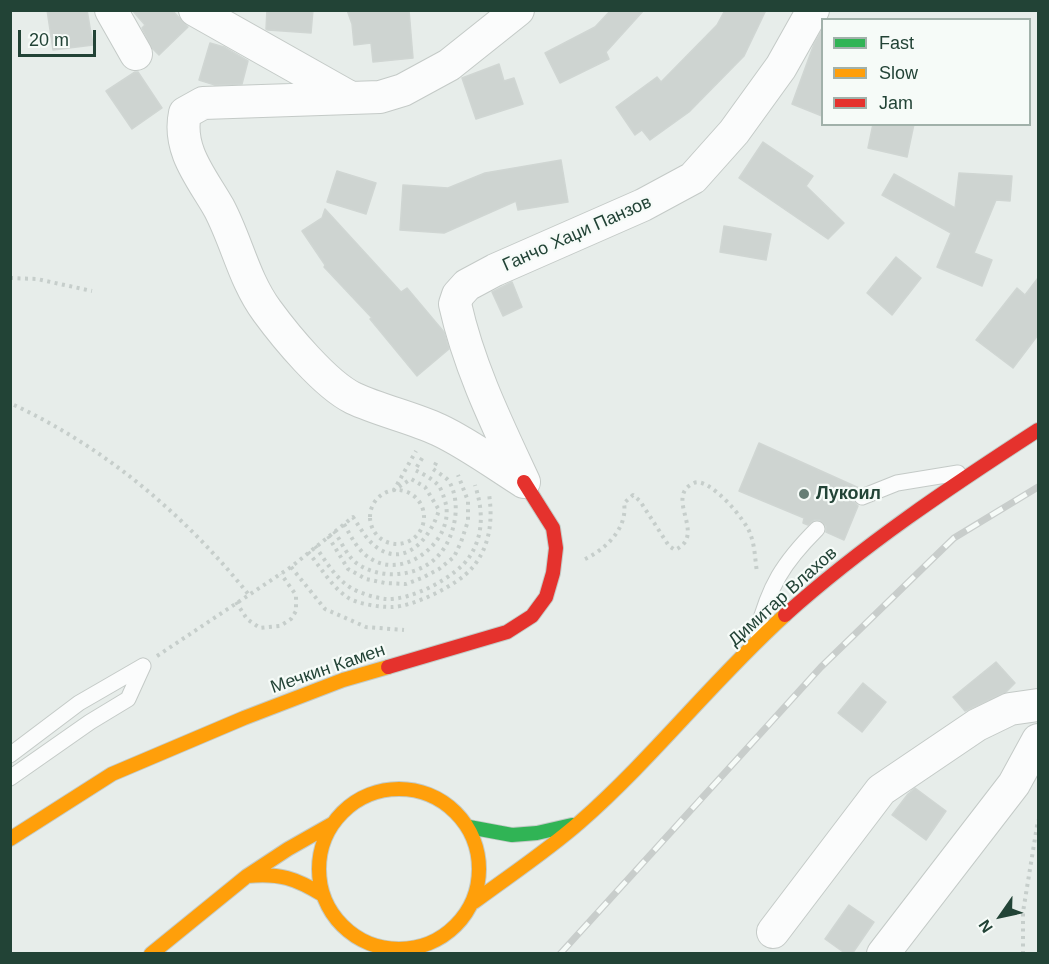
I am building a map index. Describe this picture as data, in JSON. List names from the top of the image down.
{
  "streets": {
    "main road": ["Димитар Влахов", "Мечкин Камен"],
    "street": ["Ганчо Хаџи Панзов"]
  },
  "crossings": [
    ["Ганчо Хаџи Панзов", "Мечкин Камен"]
  ],
  "places": ["Лукоил"],
  "legend": ["Fast", "Slow", "Jam"],
  "scale_bar": "20 m",
  "north": "bottom left"
}
